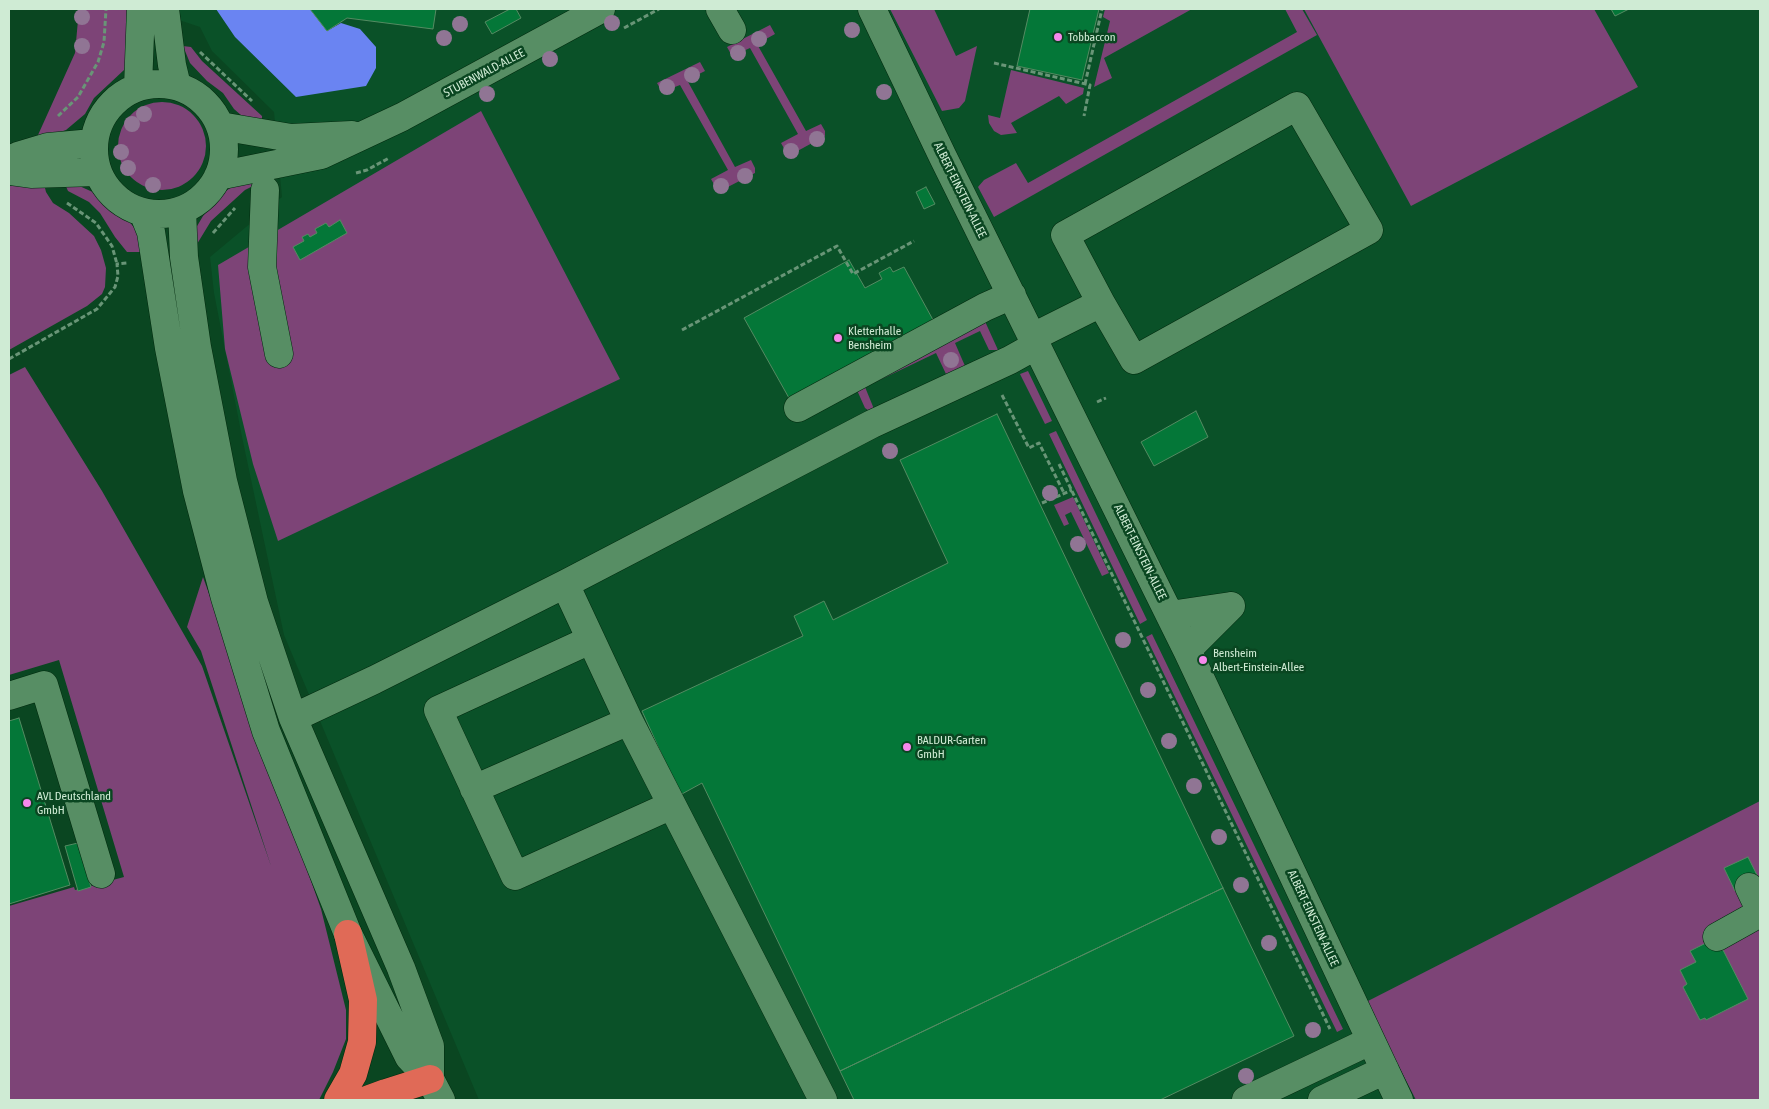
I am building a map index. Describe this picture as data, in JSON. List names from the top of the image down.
{
  "streets": {
    "street": ["STUBENWALD-ALLEE", "ALBERT-EINSTEIN-ALLEE"]
  },
  "places": [
    "Tobbaccon",
    "Kletterhalle Bensheim",
    "Bensheim Albert-Einstein-Allee",
    "BALDUR-Garten GmbH",
    "AVL Deutschland GmbH"
  ]
}
